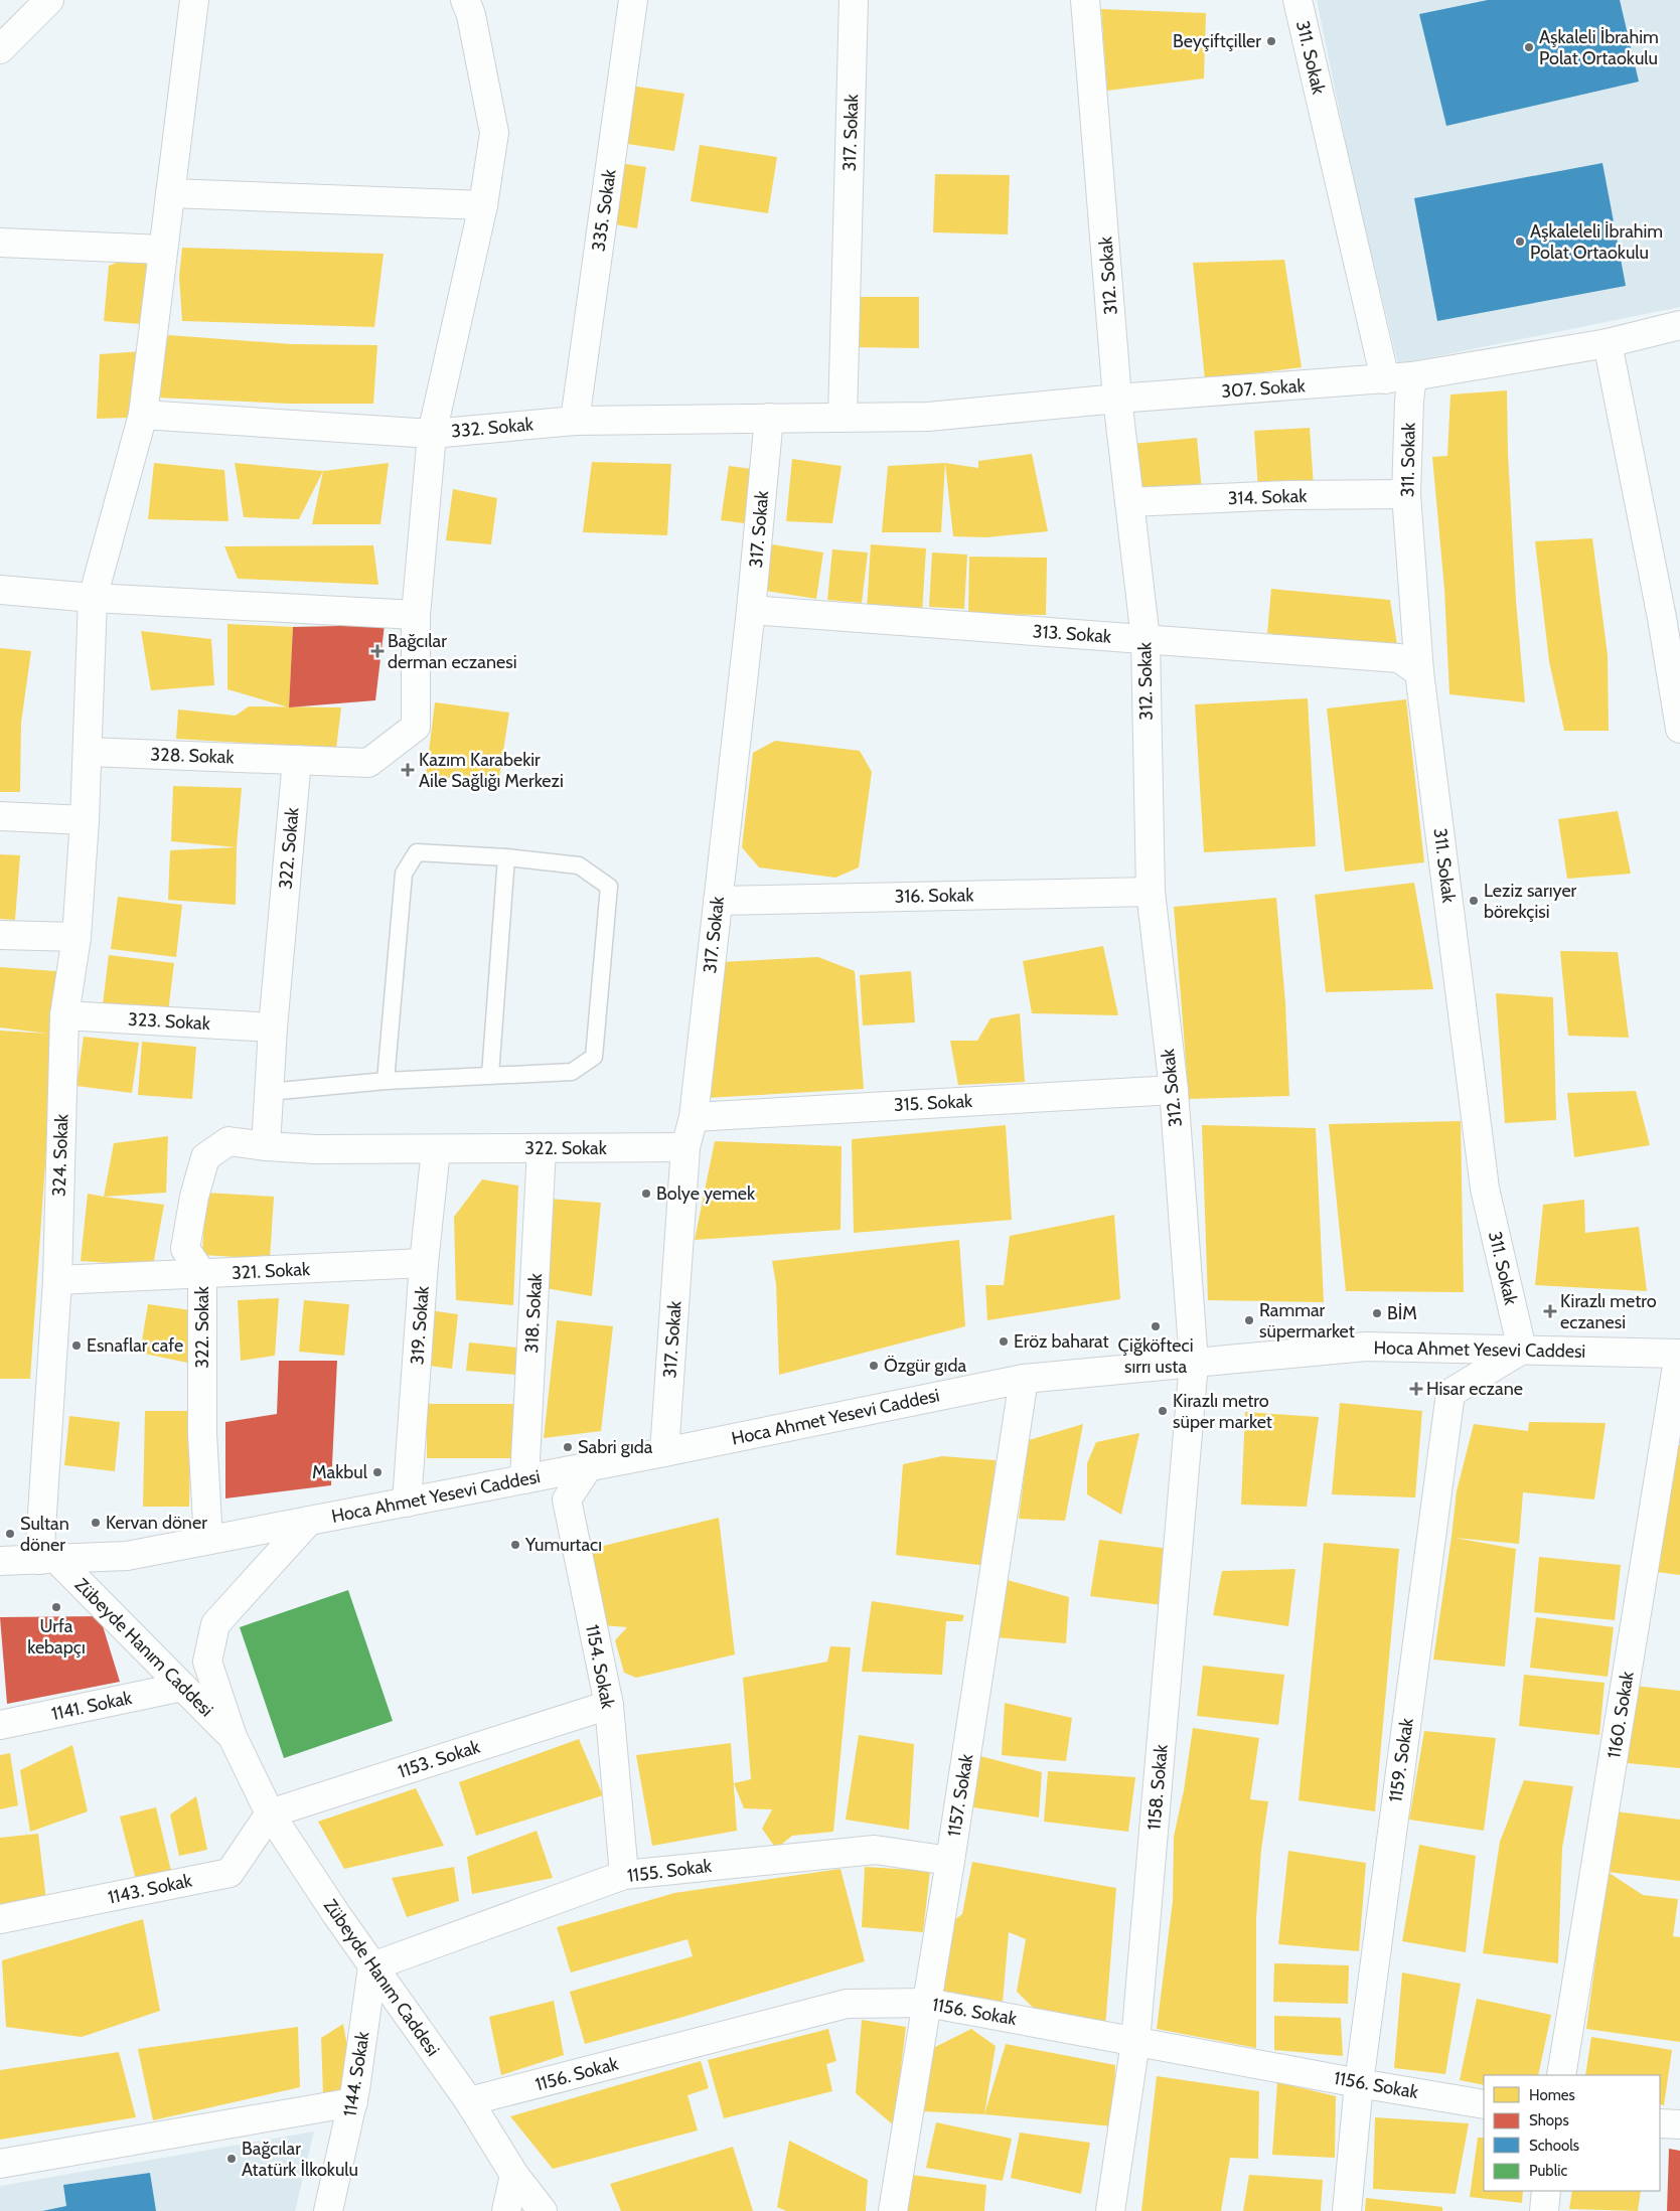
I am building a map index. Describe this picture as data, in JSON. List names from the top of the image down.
{
  "streets": {
    "street": [
      "311. Sokak",
      "317. Sokak",
      "335. Sokak",
      "312. Sokak",
      "307. Sokak",
      "332. Sokak",
      "314. Sokak",
      "313. Sokak",
      "328. Sokak",
      "322. Sokak",
      "316. Sokak",
      "323. Sokak",
      "315. Sokak",
      "324. Sokak",
      "321. Sokak",
      "318. Sokak",
      "319. Sokak",
      "Hoca Ahmet Yesevi Caddesi",
      "Zübeyde Hanım Caddesi",
      "1154. Sokak",
      "1141. Sokak",
      "1160. Sokak",
      "1153. Sokak",
      "1159. Sokak",
      "1158. Sokak",
      "1157. Sokak",
      "1155. Sokak",
      "1143. Sokak",
      "1156. Sokak",
      "1144. Sokak"
    ]
  },
  "crossings": [
    ["311. Sokak", "307. Sokak"],
    ["311. Sokak", "314. Sokak"],
    ["311. Sokak", "313. Sokak"],
    ["311. Sokak", "Hoca Ahmet Yesevi Caddesi"],
    ["311. Sokak", "1159. Sokak"],
    ["317. Sokak", "307. Sokak"],
    ["317. Sokak", "332. Sokak"],
    ["317. Sokak", "313. Sokak"],
    ["317. Sokak", "322. Sokak"],
    ["317. Sokak", "316. Sokak"],
    ["317. Sokak", "315. Sokak"],
    ["317. Sokak", "Hoca Ahmet Yesevi Caddesi"],
    ["335. Sokak", "332. Sokak"],
    ["312. Sokak", "307. Sokak"],
    ["312. Sokak", "314. Sokak"],
    ["312. Sokak", "313. Sokak"],
    ["312. Sokak", "316. Sokak"],
    ["312. Sokak", "315. Sokak"],
    ["312. Sokak", "Hoca Ahmet Yesevi Caddesi"],
    ["312. Sokak", "1158. Sokak"],
    ["307. Sokak", "332. Sokak"],
    ["332. Sokak", "324. Sokak"],
    ["328. Sokak", "322. Sokak"],
    ["328. Sokak", "324. Sokak"],
    ["322. Sokak", "323. Sokak"],
    ["322. Sokak", "321. Sokak"],
    ["322. Sokak", "318. Sokak"],
    ["322. Sokak", "319. Sokak"],
    ["322. Sokak", "Hoca Ahmet Yesevi Caddesi"],
    ["323. Sokak", "324. Sokak"],
    ["324. Sokak", "321. Sokak"],
    ["324. Sokak", "Hoca Ahmet Yesevi Caddesi"],
    ["324. Sokak", "Zübeyde Hanım Caddesi"],
    ["321. Sokak", "319. Sokak"],
    ["318. Sokak", "Hoca Ahmet Yesevi Caddesi"],
    ["319. Sokak", "Hoca Ahmet Yesevi Caddesi"],
    ["Hoca Ahmet Yesevi Caddesi", "Zübeyde Hanım Caddesi"],
    ["Hoca Ahmet Yesevi Caddesi", "1154. Sokak"],
    ["Hoca Ahmet Yesevi Caddesi", "1160. Sokak"],
    ["Hoca Ahmet Yesevi Caddesi", "1159. Sokak"],
    ["Hoca Ahmet Yesevi Caddesi", "1158. Sokak"],
    ["Hoca Ahmet Yesevi Caddesi", "1157. Sokak"],
    ["Zübeyde Hanım Caddesi", "1141. Sokak"],
    ["Zübeyde Hanım Caddesi", "1153. Sokak"],
    ["Zübeyde Hanım Caddesi", "1155. Sokak"],
    ["Zübeyde Hanım Caddesi", "1143. Sokak"],
    ["Zübeyde Hanım Caddesi", "1156. Sokak"],
    ["Zübeyde Hanım Caddesi", "1144. Sokak"],
    ["1154. Sokak", "1153. Sokak"],
    ["1154. Sokak", "1155. Sokak"],
    ["1153. Sokak", "1143. Sokak"],
    ["1159. Sokak", "1156. Sokak"],
    ["1158. Sokak", "1156. Sokak"],
    ["1157. Sokak", "1155. Sokak"],
    ["1157. Sokak", "1156. Sokak"],
    ["1155. Sokak", "1144. Sokak"]
  ],
  "places": {
    "other": [
      "Beyçiftçiller",
      "Aşkaleli İbrahim Polat Ortaokulu",
      "Aşkaleleli İbrahim Polat Ortaokulu",
      "Leziz sarıyer börekçisi",
      "Bolye yemek",
      "BİM",
      "Rammar süpermarket",
      "Çiğköfteci sırrı usta",
      "Eröz baharat",
      "Esnaflar cafe",
      "Özgür gıda",
      "Kirazlı metro süper market",
      "Sabri gıda",
      "Makbul",
      "Kervan döner",
      "Sultan döner",
      "Yumurtacı",
      "Urfa kebapçı",
      "Bağcılar Atatürk İlkokulu"
    ],
    "health": [
      "Bağcılar derman eczanesi",
      "Kazım Karabekir Aile Sağlığı Merkezi",
      "Kirazlı metro eczanesi",
      "Hisar eczane"
    ]
  },
  "legend": [
    "Homes",
    "Shops",
    "Schools",
    "Public"
  ]
}
